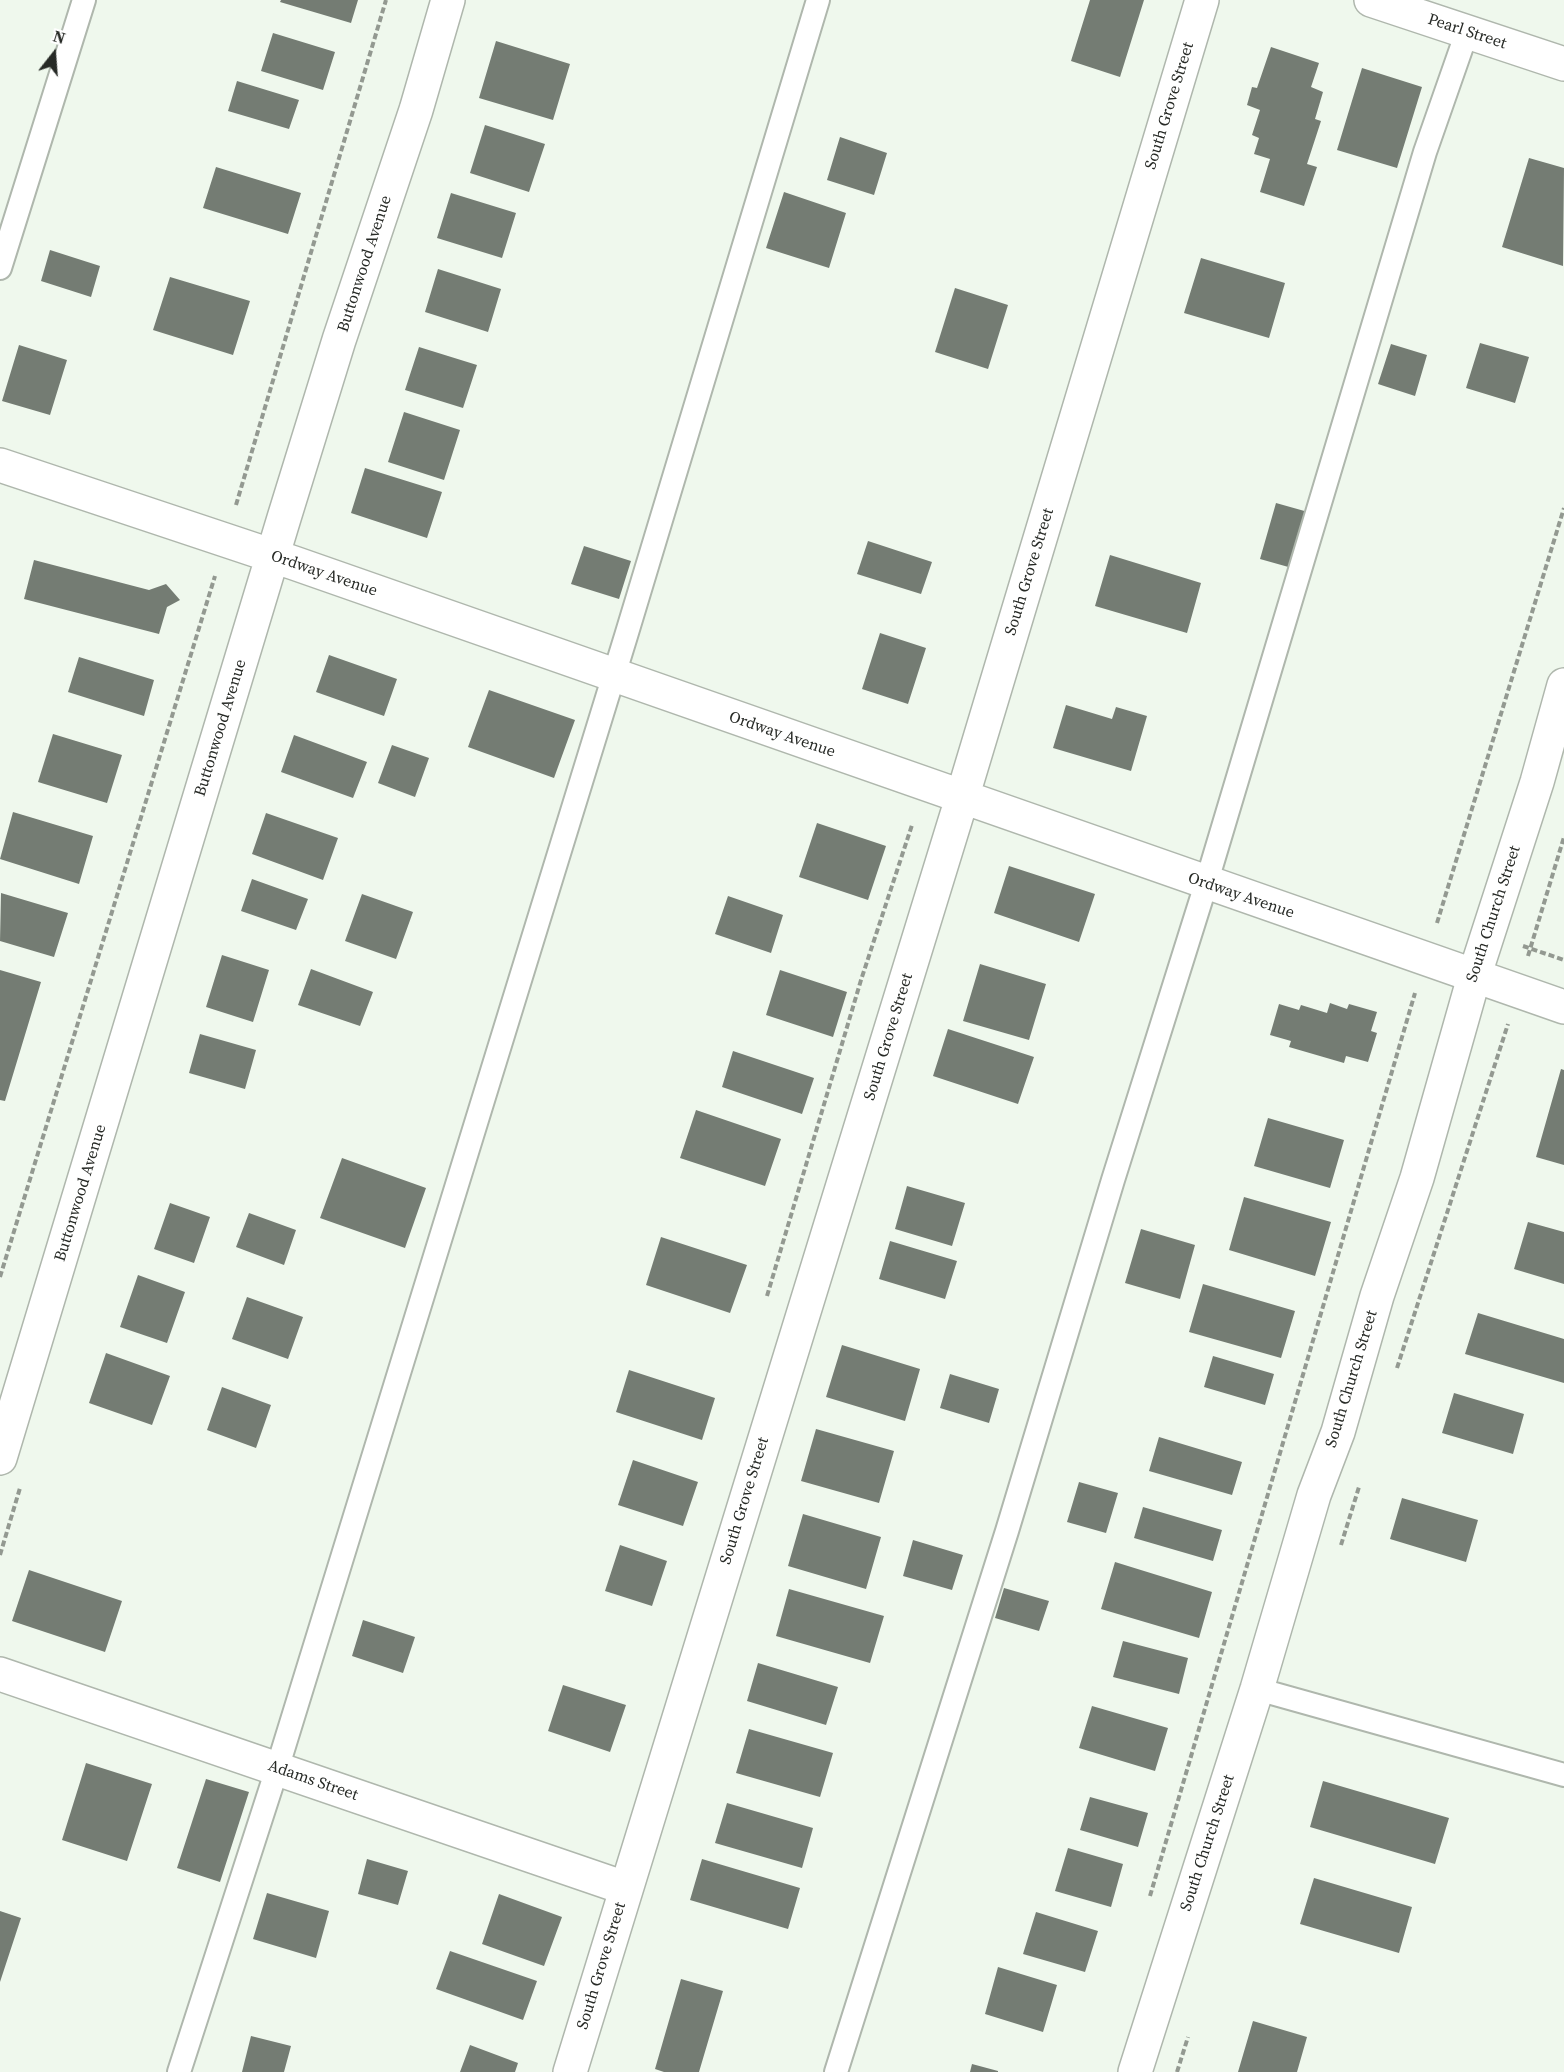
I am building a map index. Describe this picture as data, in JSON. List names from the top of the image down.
{
  "streets": {
    "street": [
      "Pearl Street",
      "South Grove Street",
      "Buttonwood Avenue",
      "Ordway Avenue",
      "South Church Street",
      "Adams Street"
    ]
  },
  "crossings": [
    ["South Grove Street", "Ordway Avenue"],
    ["South Grove Street", "Adams Street"],
    ["Buttonwood Avenue", "Ordway Avenue"],
    ["Ordway Avenue", "South Church Street"]
  ],
  "north": "top"
}
